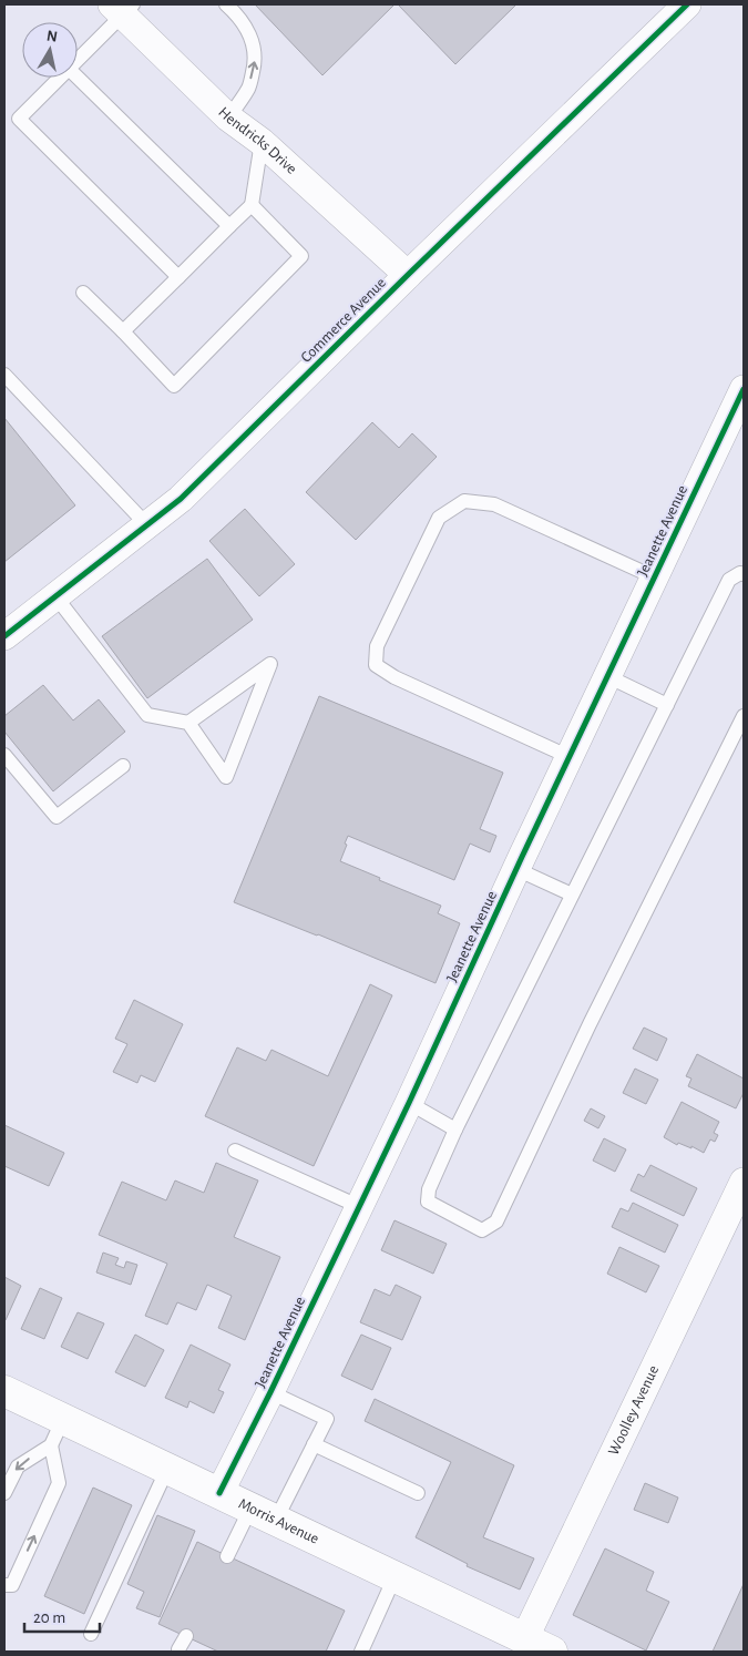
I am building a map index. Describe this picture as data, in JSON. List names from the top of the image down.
{
  "streets": {
    "main road": ["Morris Avenue"],
    "street": [
      "Hendricks Drive",
      "Commerce Avenue",
      "Jeanette Avenue",
      "Woolley Avenue"
    ]
  },
  "crossings": [
    ["Hendricks Drive", "Commerce Avenue"],
    ["Jeanette Avenue", "Morris Avenue"],
    ["Woolley Avenue", "Morris Avenue"]
  ],
  "scale_bar": "20 m",
  "north": "top"
}
